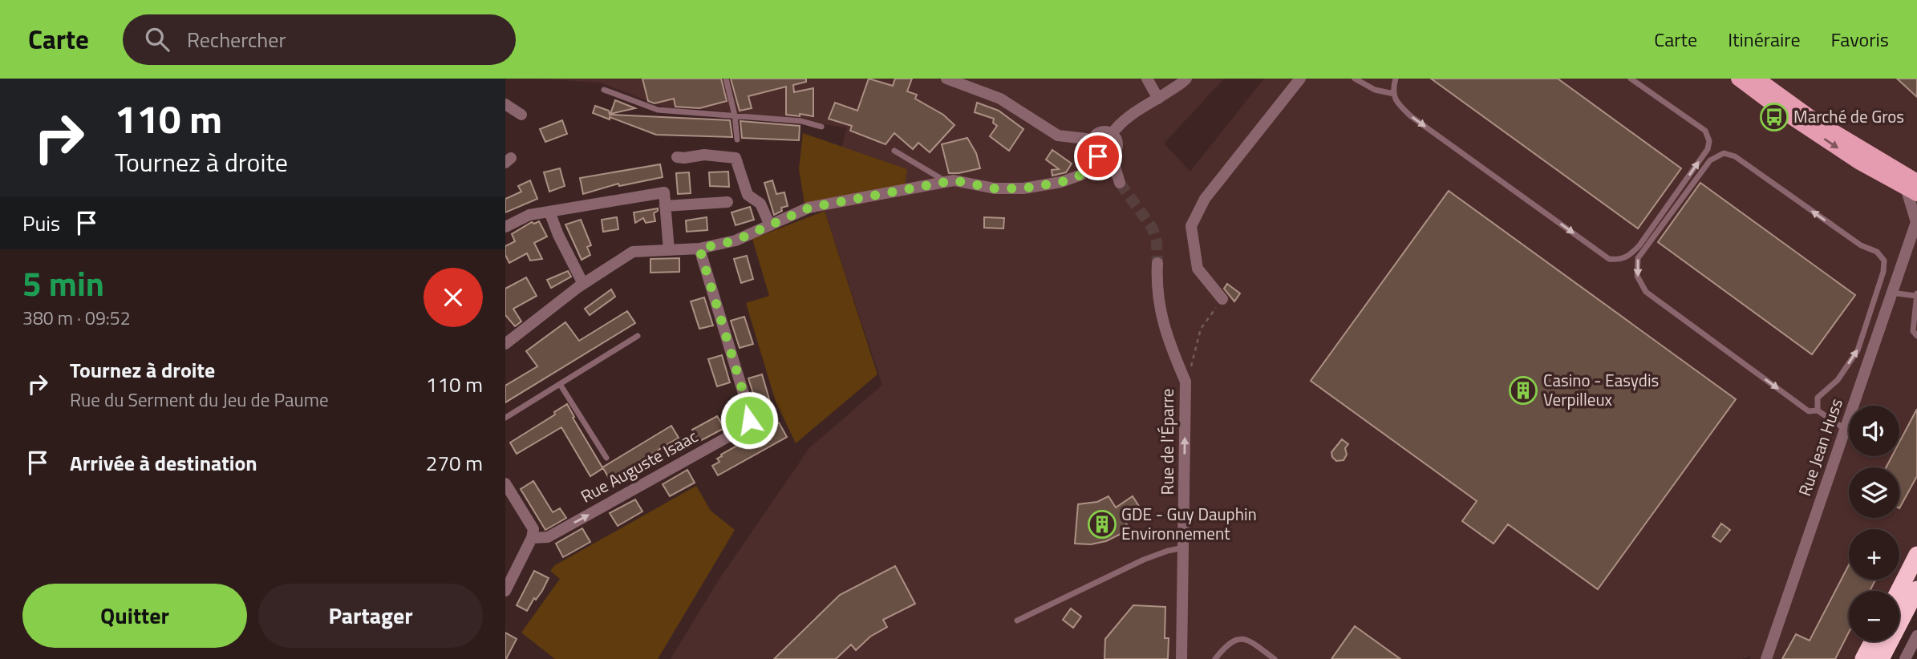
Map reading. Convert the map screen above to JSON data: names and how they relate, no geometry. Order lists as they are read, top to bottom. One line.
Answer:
{"streets":{"street":["Rue de l'Éparre","Rue Jean Huss","Rue Auguste Isaac"]},"one_way":["Rue de l'Éparre"],"places":{"bus stop":["Marché de Gros"],"building":["Casino - Easydis Verpilleux","GDE - Guy Dauphin Environnement"]},"page":{"header":"Carte","search":"Rechercher","nav":["Carte","Itinéraire","Favoris"],"turn":["110 m","Tournez à droite"],"then":"Puis","heading":["5 min","380 m · 09:52"],"list":[{"name":"Tournez à droite","note":"Rue du Serment du Jeu de Paume","value":"110 m"},{"name":"Arrivée à destination","value":"270 m"}],"map_buttons":["+","−"],"buttons":["Quitter","Partager"]}}
